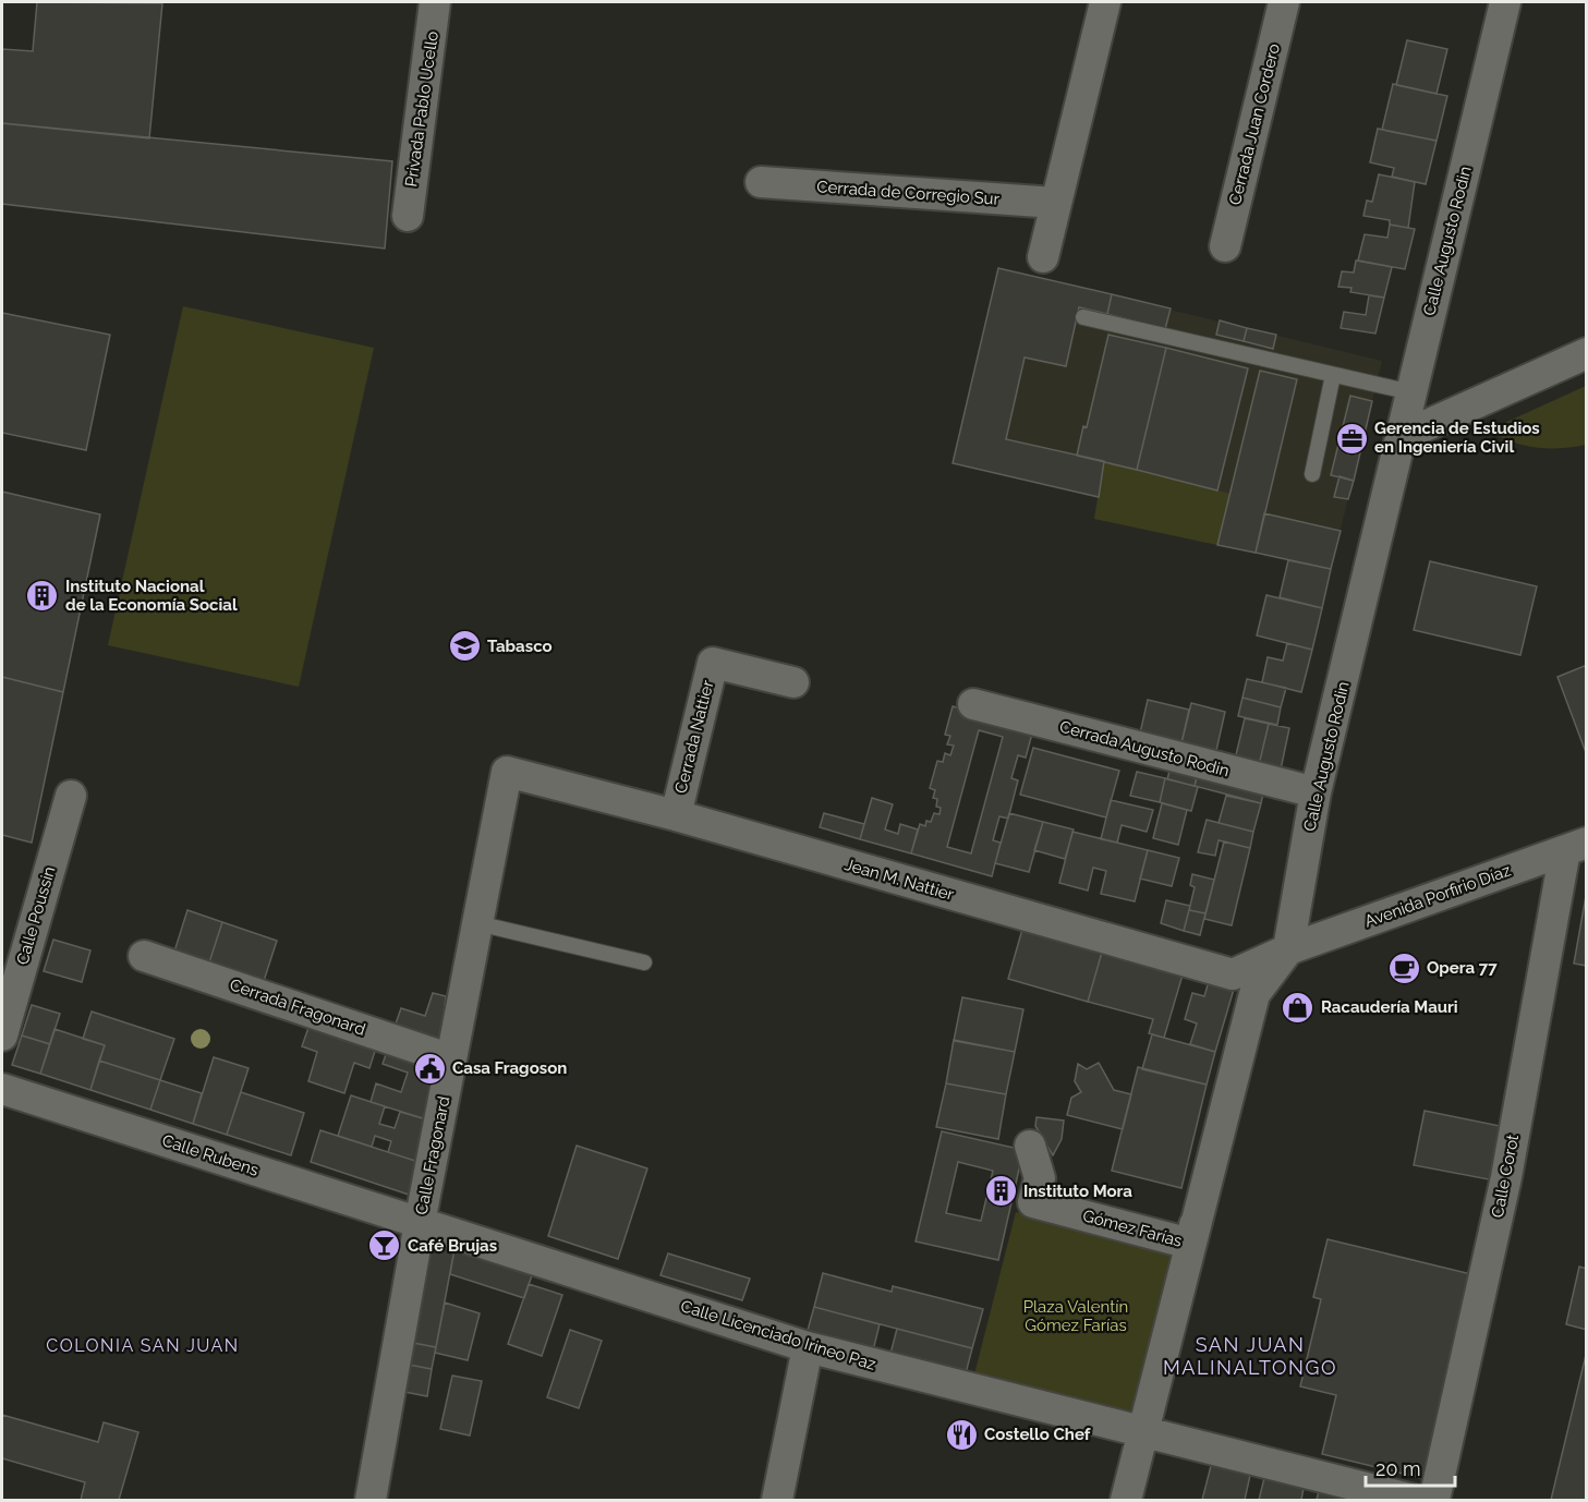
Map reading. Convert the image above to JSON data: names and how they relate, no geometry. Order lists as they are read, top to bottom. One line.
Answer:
{"streets":{"street":["Privada Pablo Ucello","Cerrada Juan Cordero","Cerrada de Corregio Sur","Calle Augusto Rodin","Cerrada Nattier","Cerrada Augusto Rodin","Jean M. Nattier","Avenida Porfirio Díaz","Calle Poussin","Cerrada Fragonard","Calle Rubens","Calle Fragonard","Calle Corot","Gómez Farías","Calle Licenciado Irineo Paz"]},"crossings":[["Calle Augusto Rodin","Cerrada Augusto Rodin"],["Calle Augusto Rodin","Jean M. Nattier"],["Calle Augusto Rodin","Avenida Porfirio Díaz"],["Calle Augusto Rodin","Gómez Farías"],["Calle Augusto Rodin","Calle Licenciado Irineo Paz"],["Cerrada Nattier","Jean M. Nattier"],["Jean M. Nattier","Avenida Porfirio Díaz"],["Jean M. Nattier","Calle Fragonard"],["Avenida Porfirio Díaz","Calle Corot"],["Cerrada Fragonard","Calle Fragonard"],["Calle Rubens","Calle Fragonard"],["Calle Rubens","Calle Licenciado Irineo Paz"],["Calle Fragonard","Calle Licenciado Irineo Paz"]],"districts":["COLONIA SAN JUAN","SAN JUAN MALINALTONGO"],"parks":["Plaza Valentín Gómez Farías"],"places":{"office":["Gerencia de Estudios en Ingeniería Civil"],"building":["Instituto Nacional de la Economía Social","Instituto Mora"],"school or university":["Tabasco"],"cafe":["Opera 77"],"shop":["Racaudería Mauri"],"public building":["Casa Fragoson"],"bar":["Café Brujas"],"restaurant":["Costello Chef"]},"scale_bar":"20 m"}
